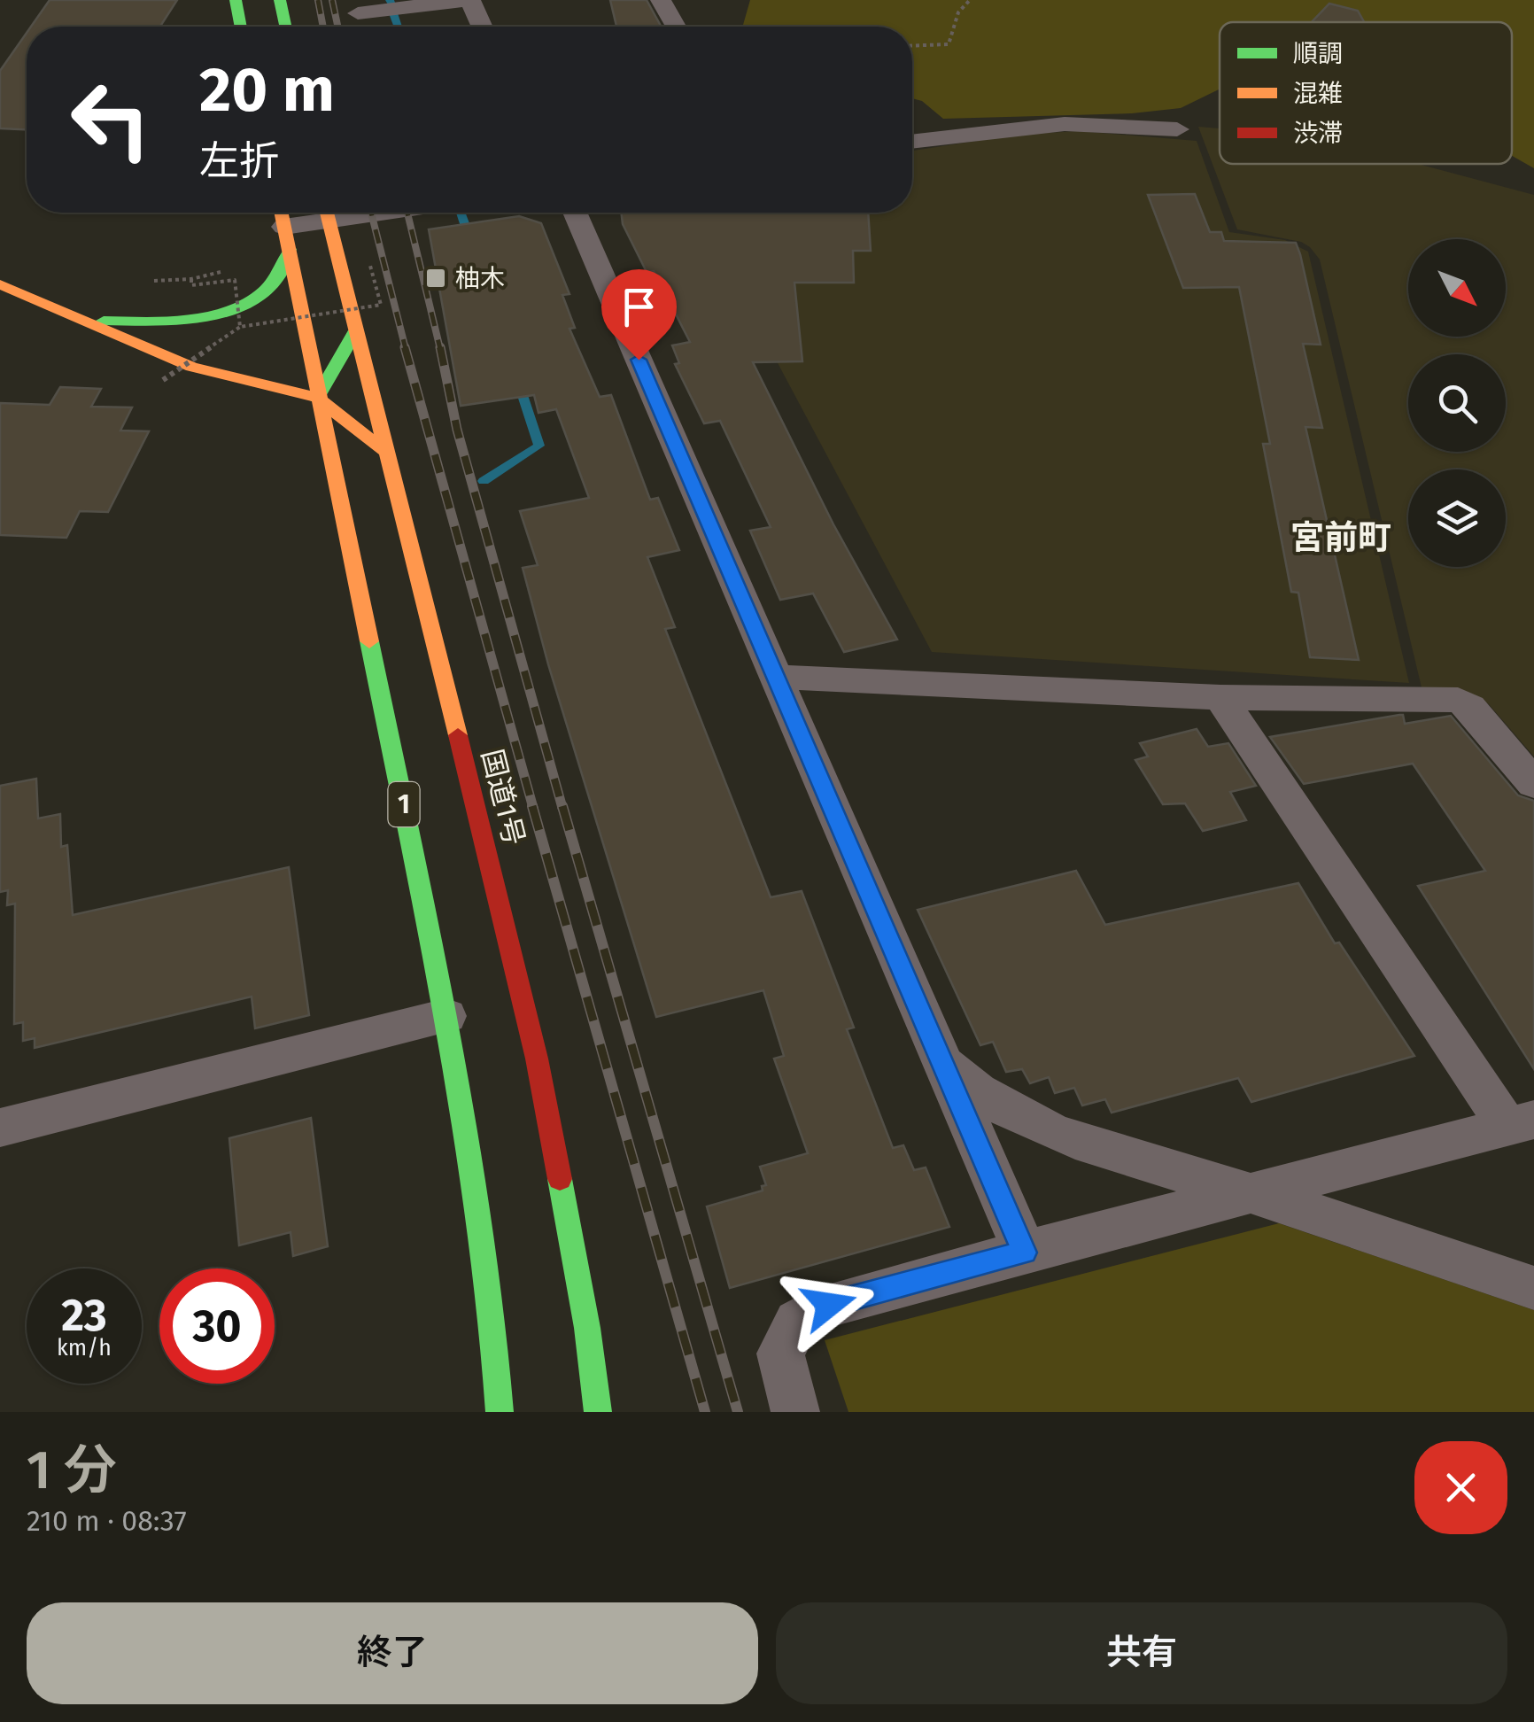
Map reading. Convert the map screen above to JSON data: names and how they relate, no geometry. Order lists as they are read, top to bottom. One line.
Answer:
{"streets":{"main road":["国道1号","1"]},"districts":["宮前町"],"places":{"transit":["柚木"]},"legend":["順調","混雑","渋滞"],"north":"bottom right","page":{"turn":["20 m","左折"],"speed":"23 km/h","limit":"30","heading":["1 分","210 m · 08:37"],"buttons":["終了","共有"]}}
